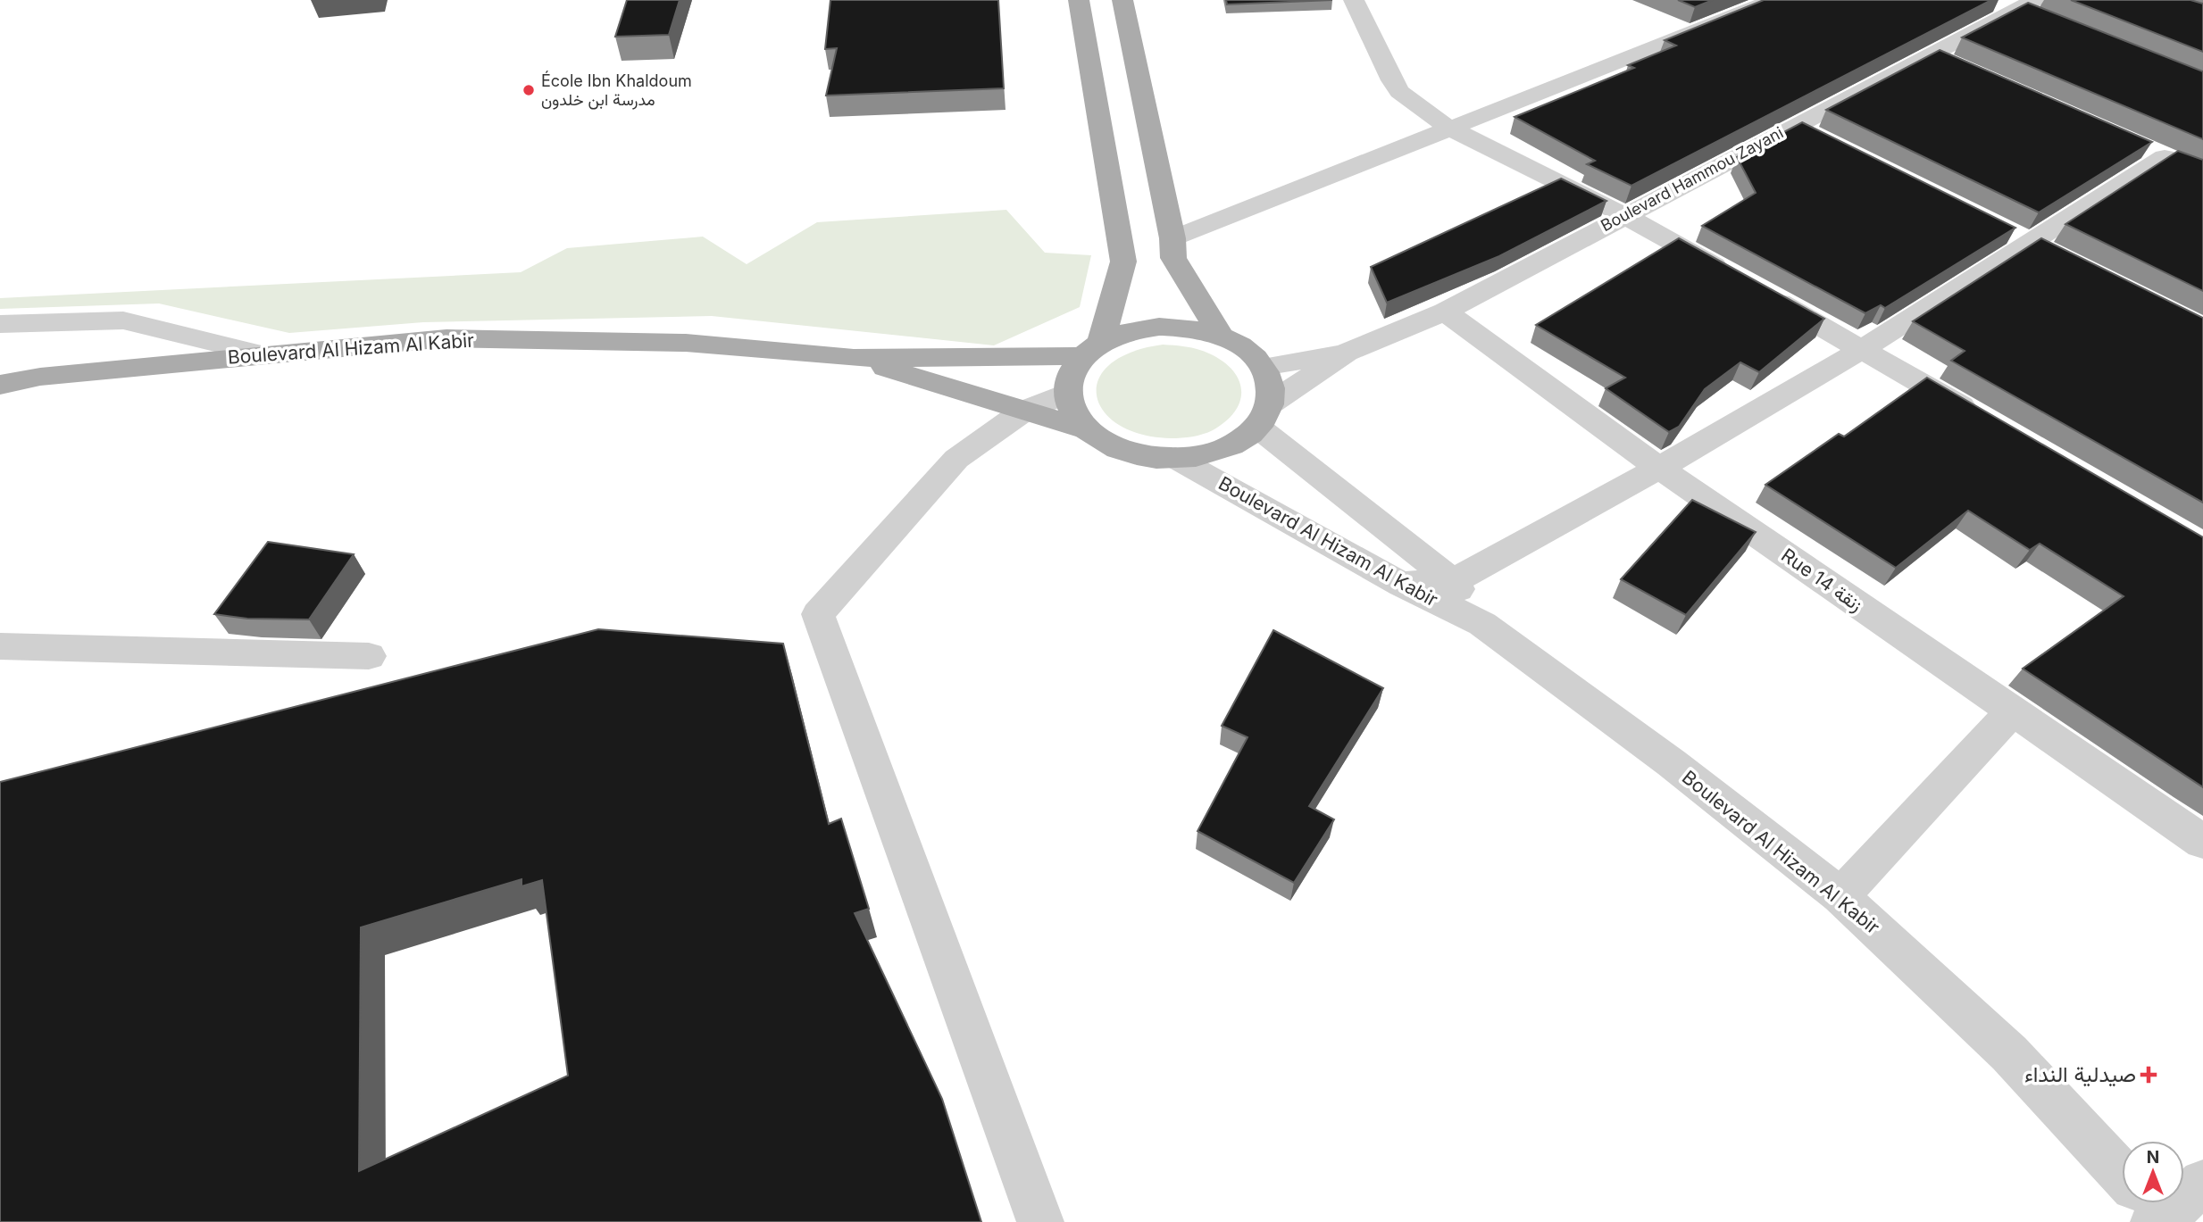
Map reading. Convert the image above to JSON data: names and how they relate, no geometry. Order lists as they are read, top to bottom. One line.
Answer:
{"streets":{"main road":["Boulevard Al Hizam Al Kabir"],"street":["Boulevard Hammou Zayani","Rue 14 زنقة"]},"crossings":[["Boulevard Hammou Zayani","Rue 14 زنقة"]],"places":{"other":["École Ibn Khaldoum مدرسة ابن خلدون"],"health":["صيدلية النداء"]},"north":"top"}
